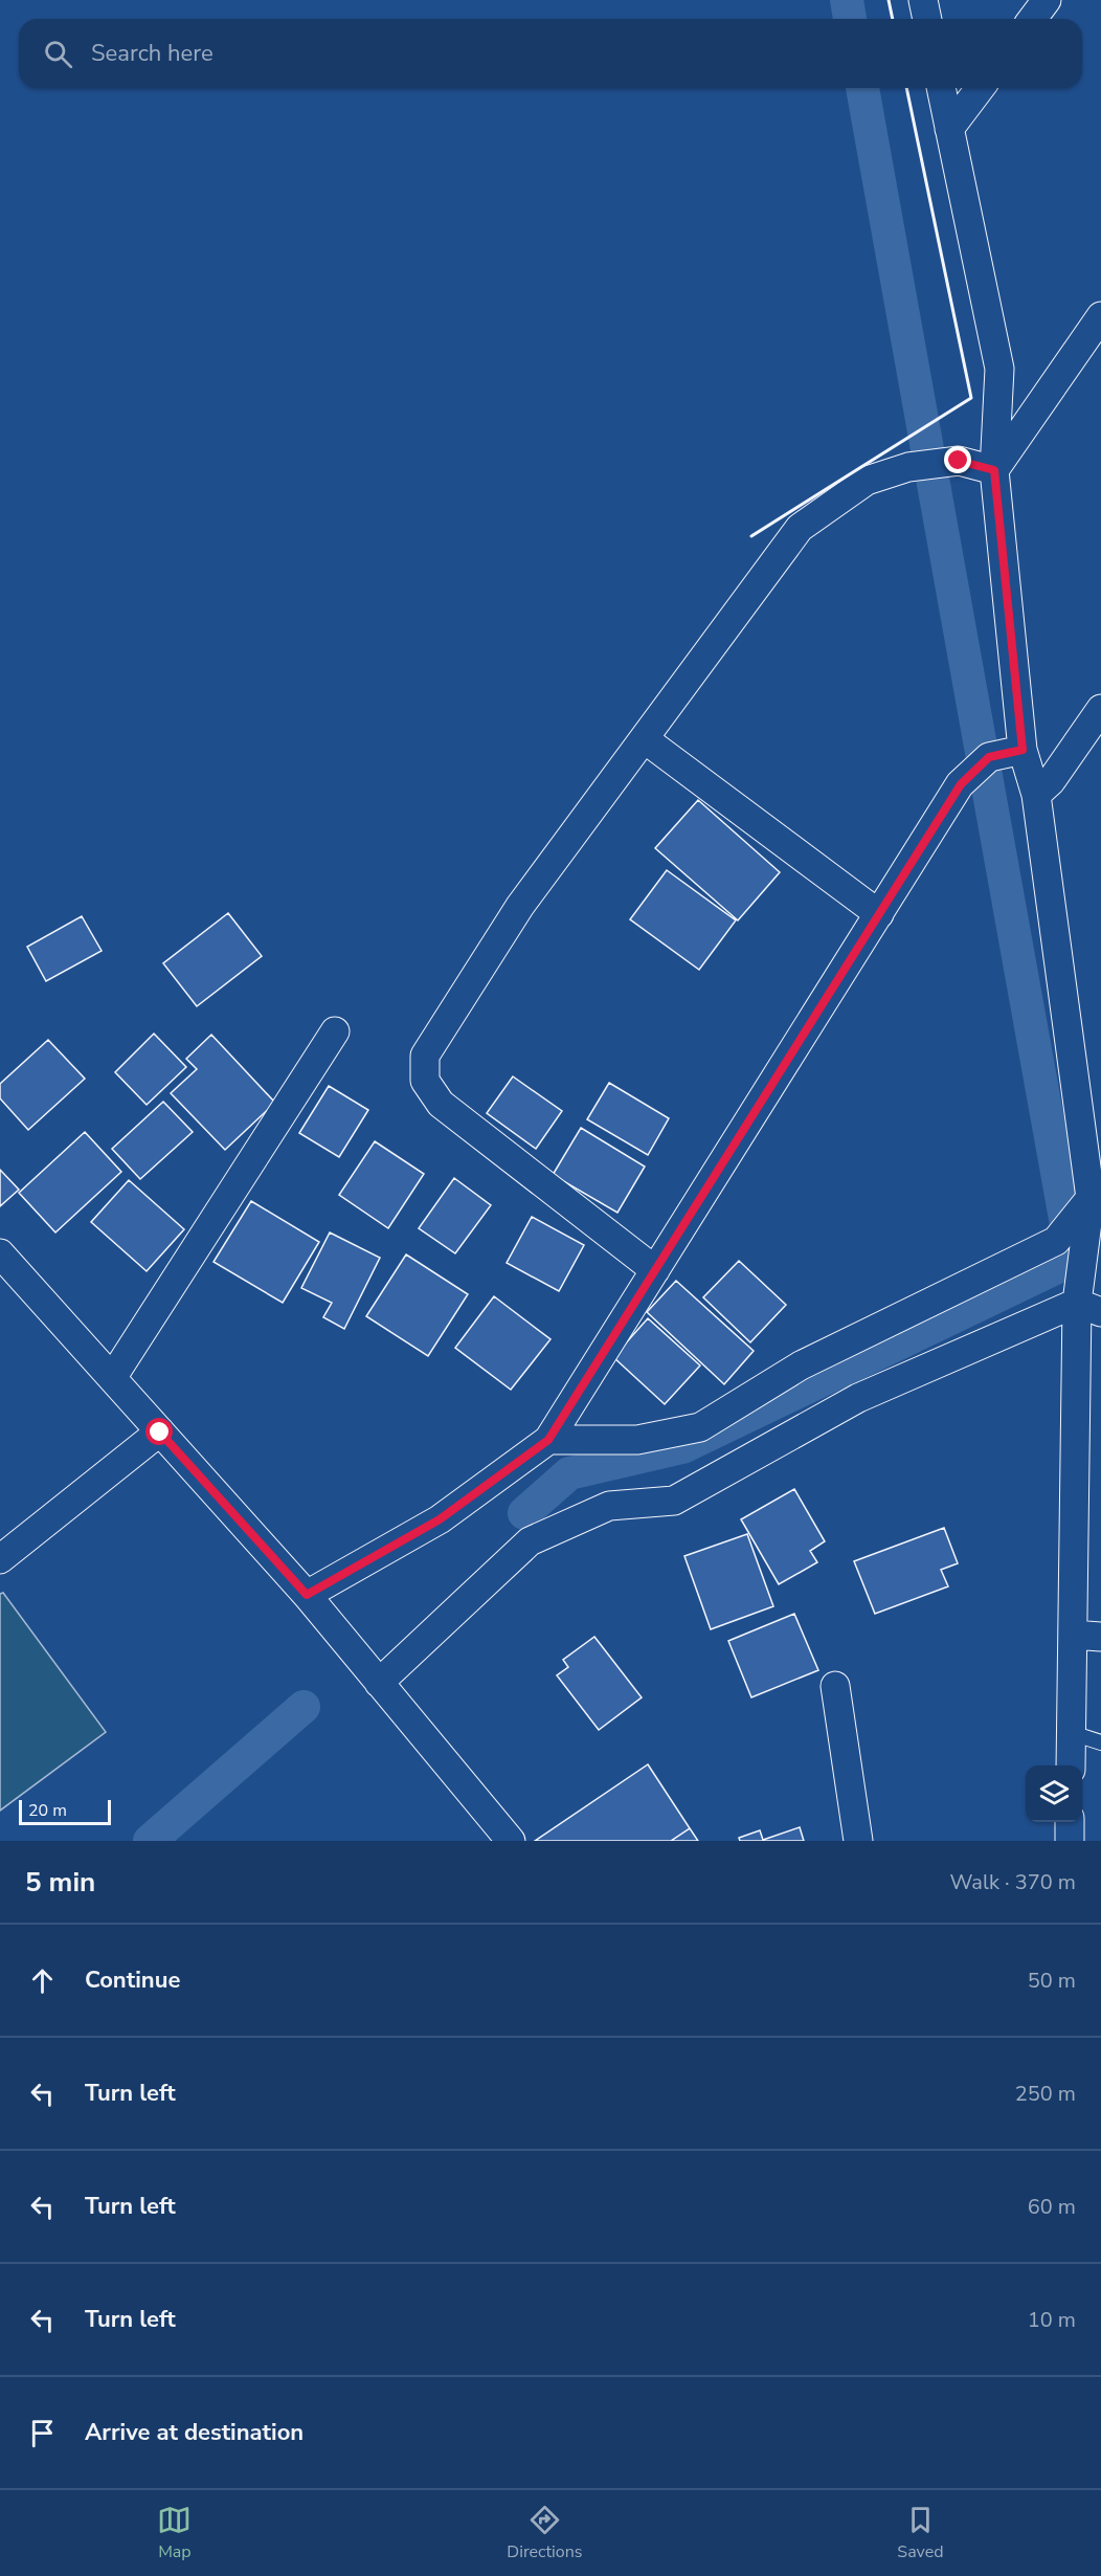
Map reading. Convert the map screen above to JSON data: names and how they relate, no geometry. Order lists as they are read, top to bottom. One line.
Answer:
{"scale_bar":"20 m","page":{"search":"Search here","scale":"20 m","heading":["5 min","Walk · 370 m"],"list":[["Continue","50 m"],["Turn left","250 m"],["Turn left","60 m"],["Turn left","10 m"],"Arrive at destination"],"nav":["Map","Directions","Saved"]}}
